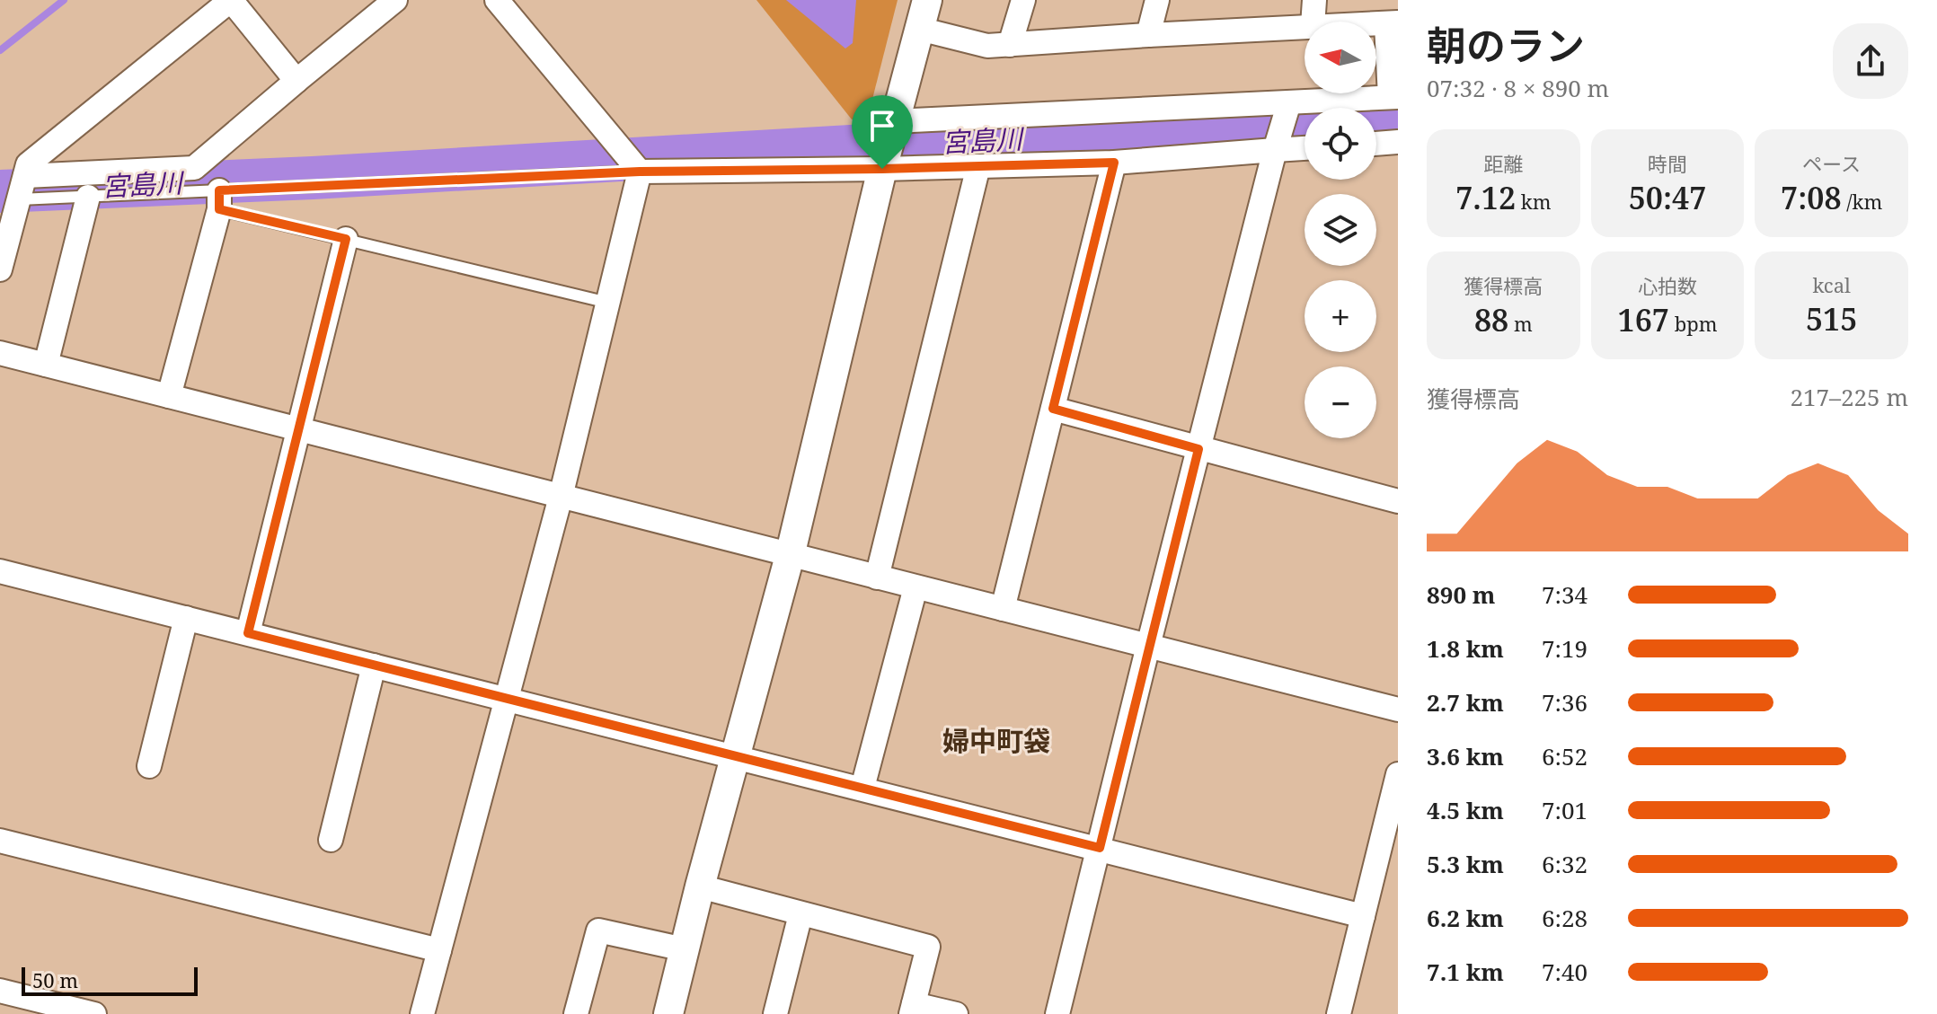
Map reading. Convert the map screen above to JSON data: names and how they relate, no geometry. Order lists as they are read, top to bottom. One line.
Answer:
{"districts":["婦中町袋"],"water":["宮島川"],"scale_bar":"50 m","north":"left","page":{"heading":["朝のラン","07:32 · 8 × 890 m"],"map_buttons":["+","−"],"stats":[["距離","7.12 km"],["時間","50:47"],["ペース","7:08 /km"],["獲得標高","88 m"],["心拍数","167 bpm"],["kcal","515"]],"chart":["獲得標高","217–225 m"],"list":[{"name":"890 m","note":"7:34"},{"name":"1.8 km","note":"7:19"},{"name":"2.7 km","note":"7:36"},{"name":"3.6 km","note":"6:52"},{"name":"4.5 km","note":"7:01"},{"name":"5.3 km","note":"6:32"},{"name":"6.2 km","note":"6:28"},{"name":"7.1 km","note":"7:40"}],"scale":"50 m"}}
